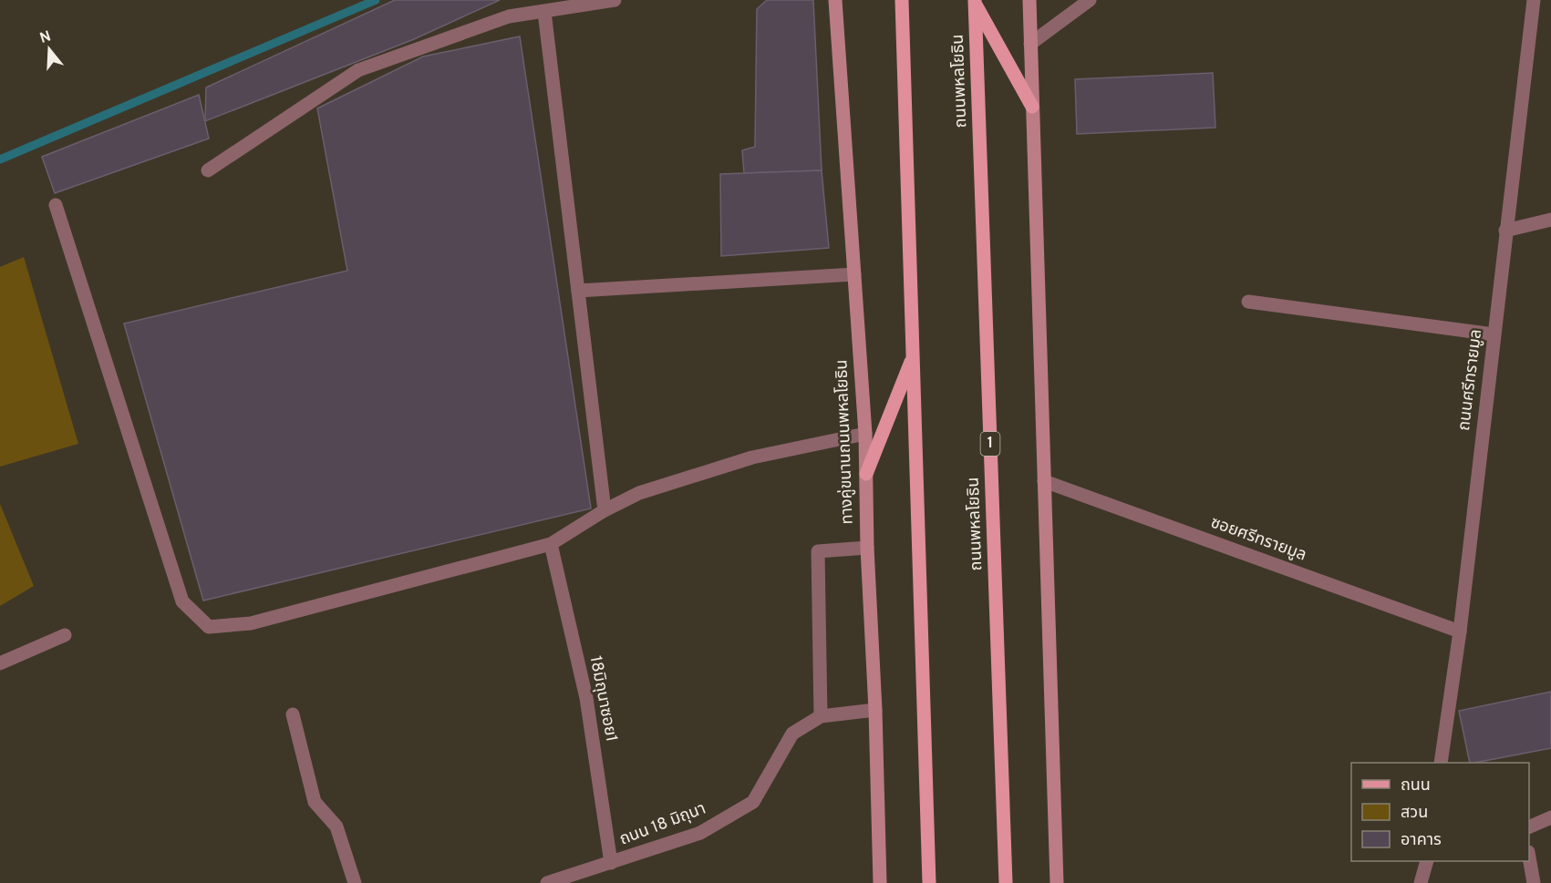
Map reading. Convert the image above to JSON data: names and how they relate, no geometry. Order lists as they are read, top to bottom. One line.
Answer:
{"streets":{"main road":["ถนนพหลโยธิน","ทางคู่ขนานถนนพหลโยธิน","1"],"street":["ถนนศรีทรายมูล","ซอยศรีทรายมูล","18มิถุนาซอย1","ถนน 18 มิถุนา"]},"crossings":[["ถนนศรีทรายมูล","ซอยศรีทรายมูล"],["ทางคู่ขนานถนนพหลโยธิน","ถนน 18 มิถุนา"],["18มิถุนาซอย1","ถนน 18 มิถุนา"]],"legend":["ถนน","สวน","อาคาร"],"north":"top"}
